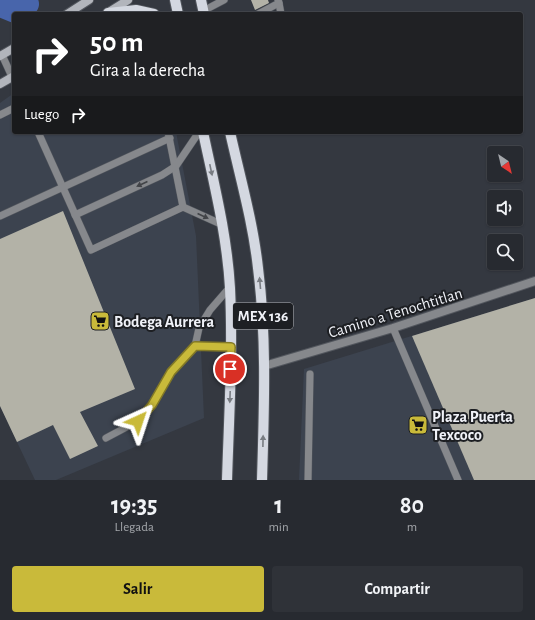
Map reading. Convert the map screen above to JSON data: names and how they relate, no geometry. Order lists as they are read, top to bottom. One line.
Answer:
{"streets":{"main road":["MEX 136"],"street":["Camino a Tenochtitlan"]},"crossings":[["Camino a Tenochtitlan","MEX 136"]],"places":{"supermarket":["Bodega Aurrera","Plaza Puerta Texcoco"]},"north":"bottom right","page":{"turn":["50 m","Gira a la derecha"],"then":"Luego","eta":["19:35","Llegada","1","min","80","m"],"buttons":["Salir","Compartir"]}}
